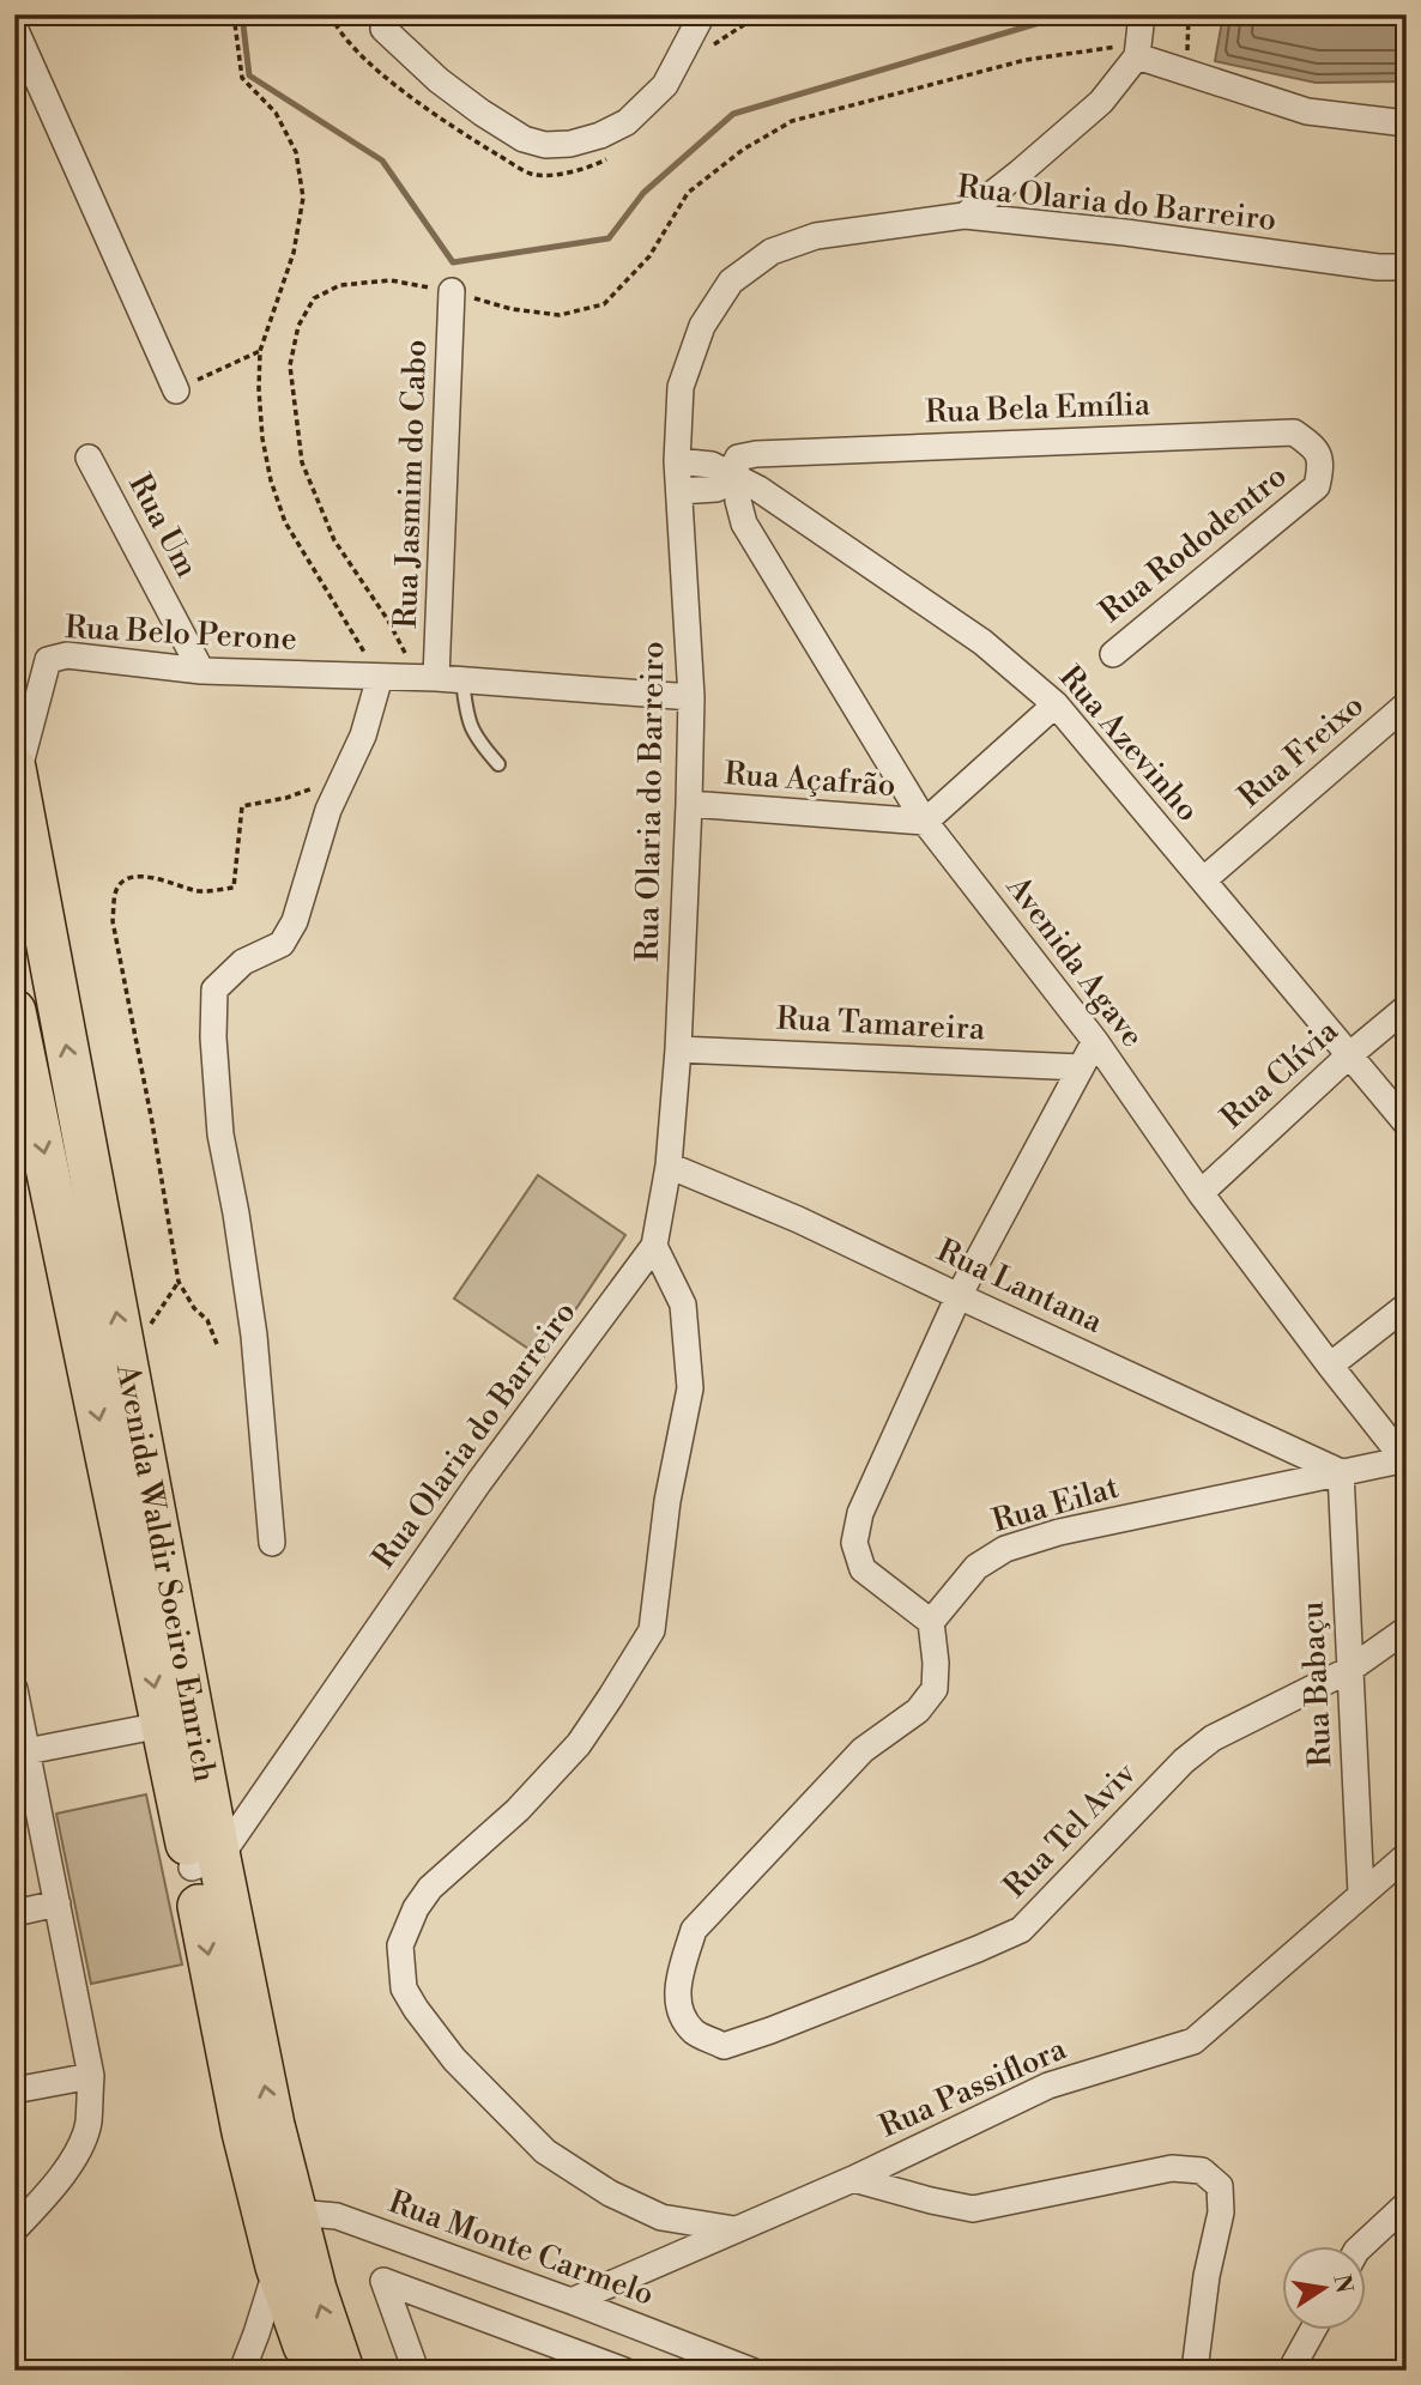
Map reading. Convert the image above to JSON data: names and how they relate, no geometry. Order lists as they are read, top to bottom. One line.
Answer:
{"streets":{"main road":["Avenida Waldir Soeiro Emrich"],"street":["Rua Olaria do Barreiro","Rua Bela Emília","Rua Jasmim do Cabo","Rua Um","Rua Rododentro","Rua Belo Perone","Rua Azevinho","Rua Freixo","Rua Açafrão","Avenida Agave","Rua Tamareira","Rua Clívia","Rua Lantana","Rua Eilat","Rua Babaçu","Rua Tel Aviv","Rua Passiflora","Rua Monte Carmelo"]},"crossings":[["Rua Olaria do Barreiro","Rua Belo Perone"],["Rua Olaria do Barreiro","Rua Azevinho"],["Rua Olaria do Barreiro","Rua Açafrão"],["Rua Olaria do Barreiro","Rua Tamareira"],["Rua Olaria do Barreiro","Rua Lantana"],["Rua Olaria do Barreiro","Avenida Waldir Soeiro Emrich"],["Rua Bela Emília","Rua Rododentro"],["Rua Bela Emília","Rua Azevinho"],["Rua Bela Emília","Avenida Agave"],["Rua Jasmim do Cabo","Rua Belo Perone"],["Rua Um","Rua Belo Perone"],["Rua Belo Perone","Avenida Waldir Soeiro Emrich"],["Rua Azevinho","Rua Freixo"],["Rua Azevinho","Avenida Agave"],["Rua Azevinho","Rua Clívia"],["Rua Açafrão","Avenida Agave"],["Avenida Agave","Rua Clívia"],["Avenida Agave","Rua Eilat"],["Rua Lantana","Rua Eilat"],["Rua Lantana","Rua Babaçu"],["Rua Eilat","Rua Babaçu"],["Rua Eilat","Rua Tel Aviv"],["Avenida Waldir Soeiro Emrich","Rua Monte Carmelo"],["Rua Babaçu","Rua Tel Aviv"],["Rua Babaçu","Rua Passiflora"],["Rua Passiflora","Rua Monte Carmelo"]],"north":"right"}
